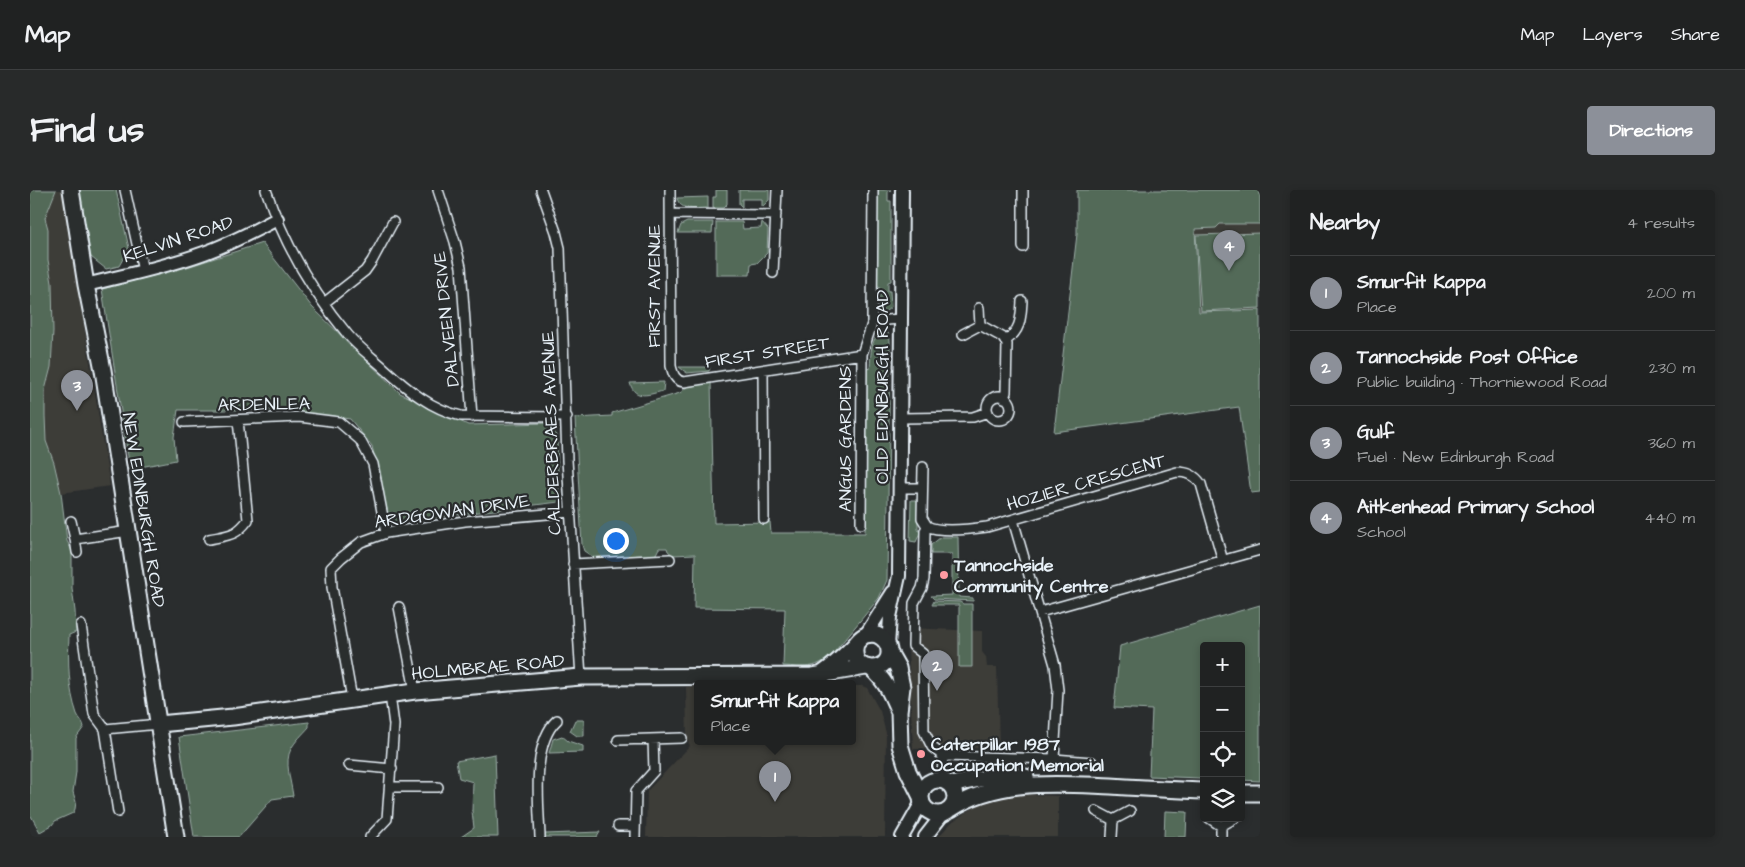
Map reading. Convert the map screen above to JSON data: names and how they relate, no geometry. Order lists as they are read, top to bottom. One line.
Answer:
{"streets":{"main road":["KELVIN ROAD","OLD EDINBURGH ROAD","NEW EDINBURGH ROAD","HOLMBRAE ROAD"],"street":["FIRST AVENUE","DALVEEN DRIVE","FIRST STREET","ARDENLEA","CALDERBRAES AVENUE","ANGUS GARDENS","HOZIER CRESCENT","ARDGOWAN DRIVE"]},"crossings":[["KELVIN ROAD","NEW EDINBURGH ROAD"],["FIRST AVENUE","FIRST STREET"],["FIRST STREET","ANGUS GARDENS"],["OLD EDINBURGH ROAD","HOLMBRAE ROAD"],["ARDENLEA","ARDGOWAN DRIVE"],["CALDERBRAES AVENUE","ARDGOWAN DRIVE"],["CALDERBRAES AVENUE","HOLMBRAE ROAD"],["NEW EDINBURGH ROAD","HOLMBRAE ROAD"],["ARDGOWAN DRIVE","HOLMBRAE ROAD"]],"places":["Tannochside Community Centre","Caterpillar 1987 Occupation Memorial"],"page":{"header":"Map","nav":["Map","Layers","Share"],"title":"Find us","buttons":"Directions","heading":["Nearby","4 results"],"pins":["4","3","2","1"],"list":[{"mark":"1","name":"Smurfit Kappa","note":"Place","value":"200 m"},{"mark":"2","name":"Tannochside Post Office","note":"Public building · Thorniewood Road","value":"230 m"},{"mark":"3","name":"Gulf","note":"Fuel · New Edinburgh Road","value":"360 m"},{"mark":"4","name":"Aitkenhead Primary School","note":"School","value":"440 m"}],"map_buttons":["+","−"],"popup":["Smurfit Kappa","Place"]}}
